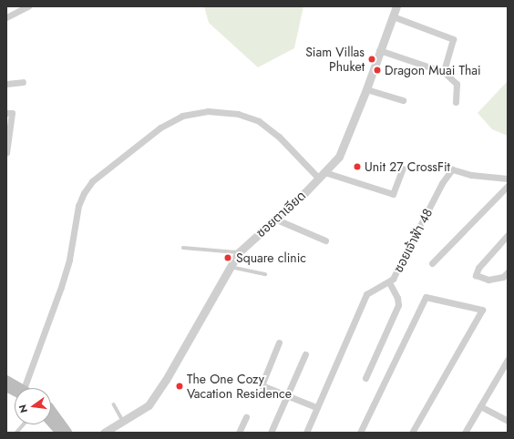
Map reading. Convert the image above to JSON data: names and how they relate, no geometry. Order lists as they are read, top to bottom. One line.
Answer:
{"streets":{"street":["ซอยตาเอียด","ซอยเจ้าฟ้า 48"]},"places":["Siam Villas Phuket","Dragon Muai Thai","Unit 27 CrossFit","Square clinic","The One Cozy Vacation Residence"],"north":"left"}
